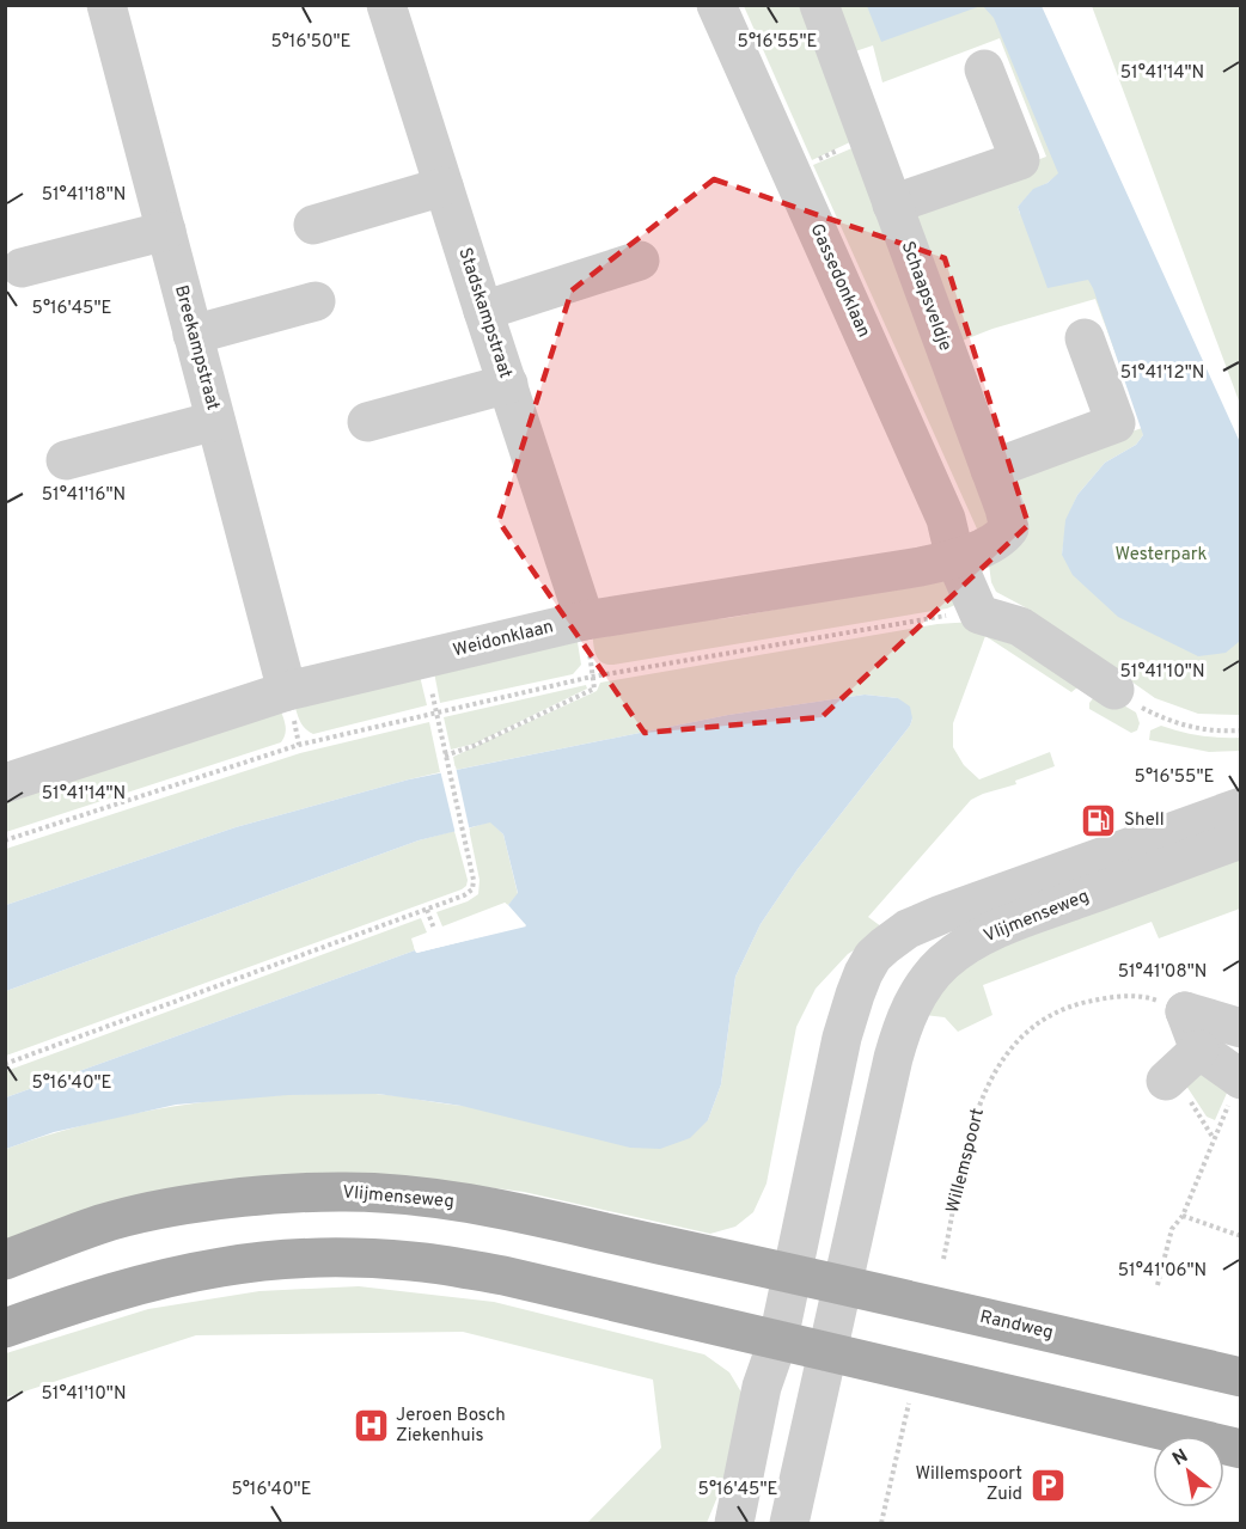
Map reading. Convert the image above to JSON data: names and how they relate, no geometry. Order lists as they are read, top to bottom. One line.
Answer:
{"streets":{"main road":["Vlijmenseweg","Randweg"],"street":["Gassedonklaan","Schaapsveldje","Stadskampstraat","Breekampstraat","Weidonklaan"],"path":["Willemspoort"]},"crossings":[["Gassedonklaan","Schaapsveldje"],["Gassedonklaan","Weidonklaan"],["Schaapsveldje","Weidonklaan"],["Stadskampstraat","Weidonklaan"],["Breekampstraat","Weidonklaan"],["Vlijmenseweg","Randweg"]],"parks":["Westerpark"],"places":{"fuel station":["Shell"],"hospital":["Jeroen Bosch Ziekenhuis"],"parking":["Willemspoort Zuid"]},"north":"top left","coordinates":["5°16'50\"E","5°16'55\"E","51°41'14\"N","51°41'18\"N","5°16'45\"E","51°41'12\"N","51°41'16\"N","51°41'10\"N","51°41'08\"N","5°16'40\"E","51°41'06\"N"]}
